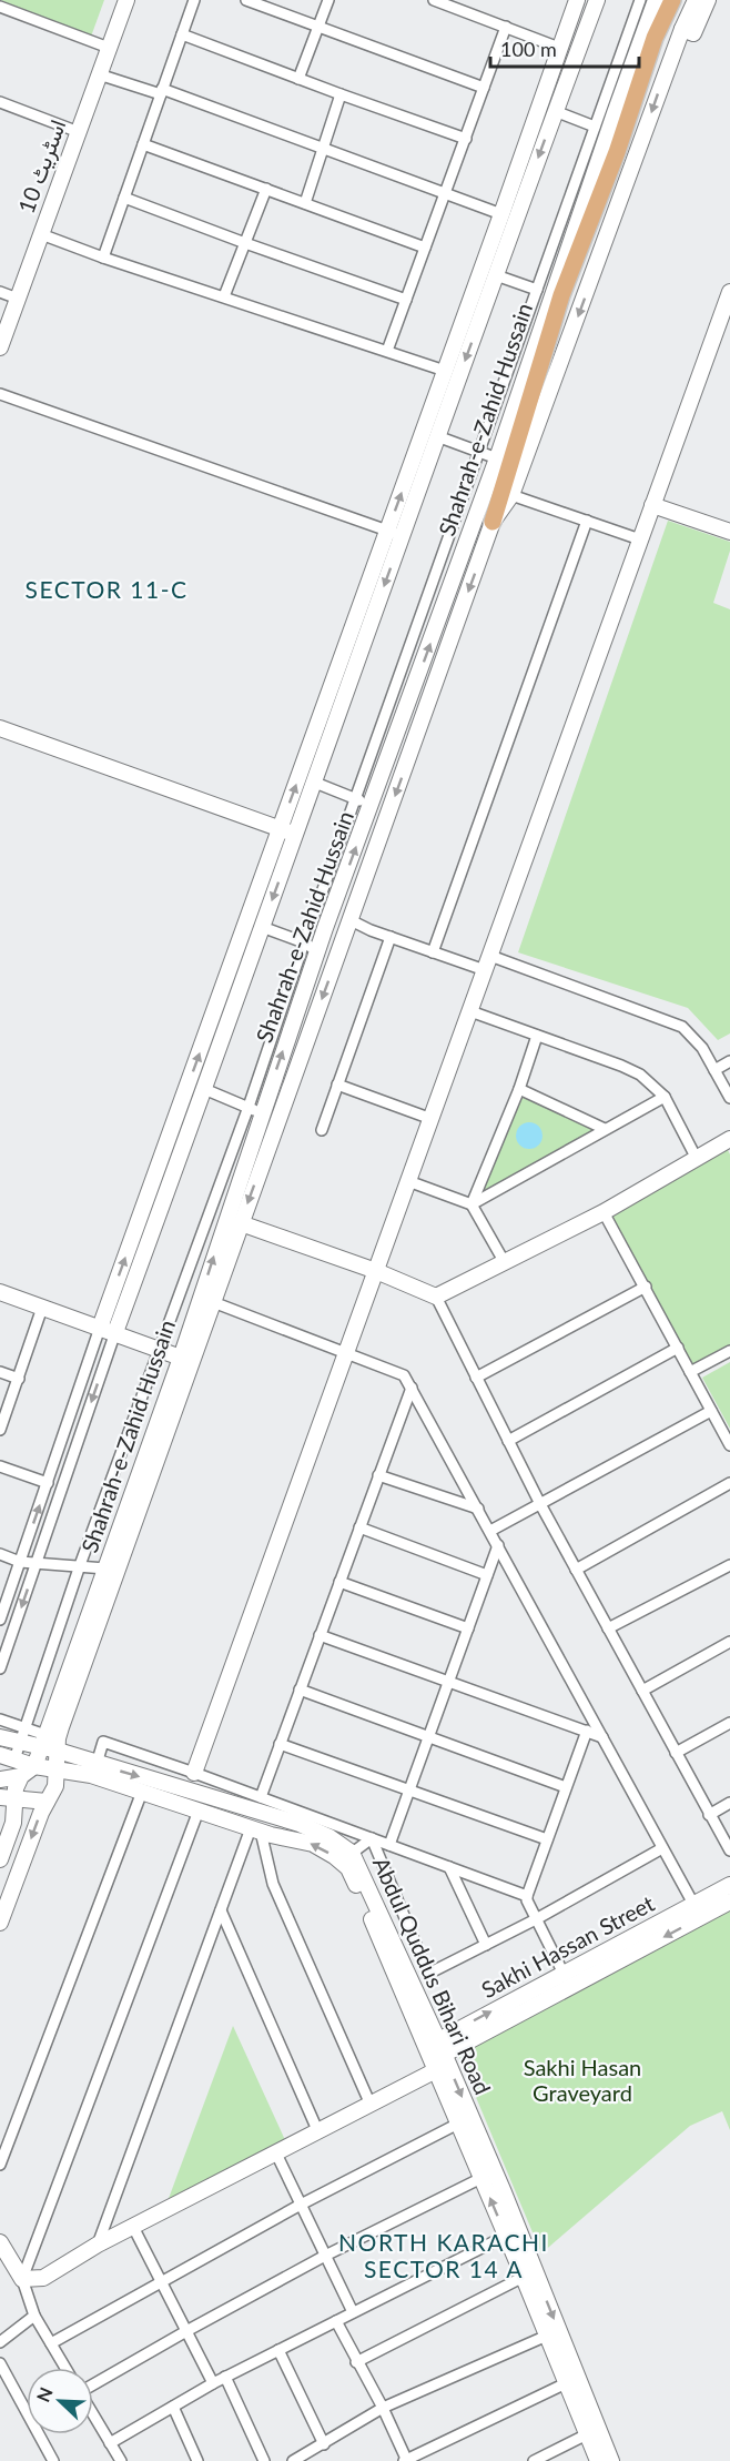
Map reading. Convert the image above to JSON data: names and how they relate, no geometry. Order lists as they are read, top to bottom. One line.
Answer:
{"streets":{"street":["اسٹریٹ 10","Shahrah-e-Zahid Hussain","Sakhi Hassan Street","Abdul Quddus Bihari Road"]},"crossings":[["Shahrah-e-Zahid Hussain","Abdul Quddus Bihari Road"],["Sakhi Hassan Street","Abdul Quddus Bihari Road"]],"districts":["SECTOR 11-C","NORTH KARACHI SECTOR 14 A"],"parks":["Sakhi Hasan Graveyard"],"scale_bar":"100 m","north":"top left"}
